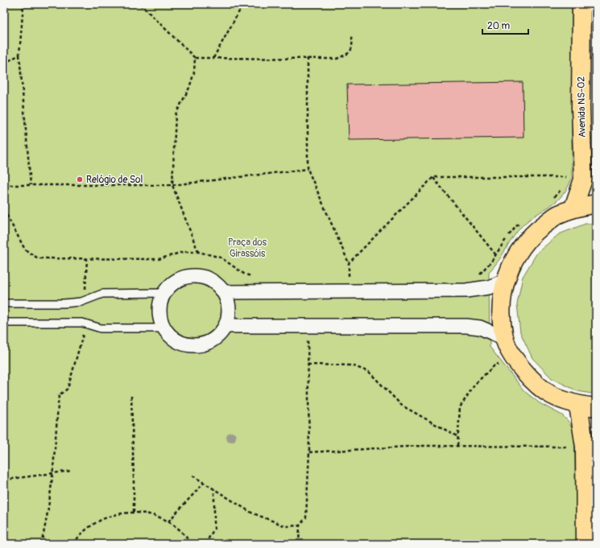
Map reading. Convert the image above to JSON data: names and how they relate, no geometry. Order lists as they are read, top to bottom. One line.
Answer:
{"streets":{"main road":["Avenida NS-02"]},"parks":["Praça dos Girassóis"],"places":["Relógio de Sol"],"scale_bar":"20 m"}
